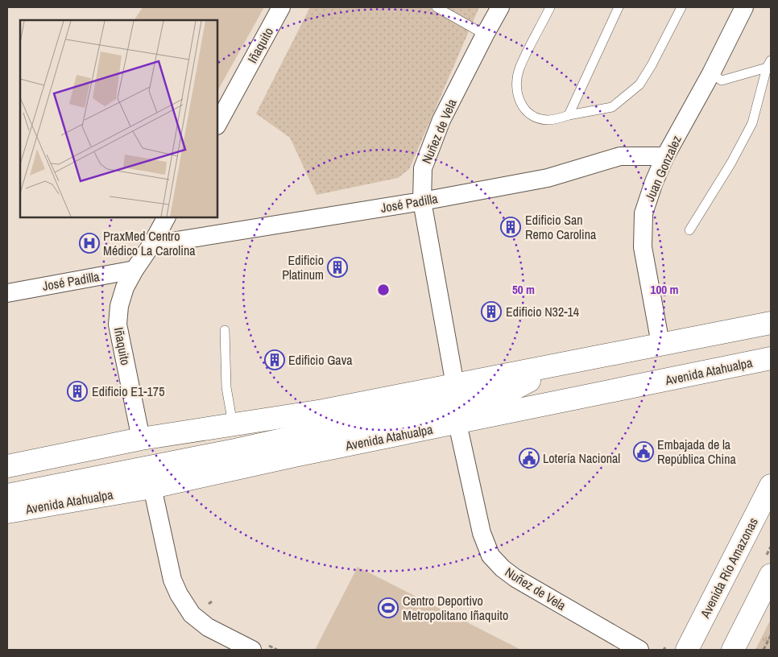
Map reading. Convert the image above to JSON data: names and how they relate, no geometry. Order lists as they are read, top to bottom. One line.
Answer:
{"streets":{"main road":["Avenida Atahualpa","Avenida Río Amazonas"],"street":["Iñaquito","Nuñez de Vela","Juan Gonzalez","José Padilla"]},"crossings":[["Iñaquito","José Padilla"],["Iñaquito","Avenida Atahualpa"],["Nuñez de Vela","José Padilla"],["Nuñez de Vela","Avenida Atahualpa"],["Juan Gonzalez","José Padilla"],["Juan Gonzalez","Avenida Atahualpa"]],"places":{"building":["Edificio San Remo Carolina","Edificio Platinum","Edificio N32-14","Edificio Gava","Edificio E1-175"],"hospital":["PraxMed Centro Médico La Carolina"],"public building":["Embajada de la República China","Lotería Nacional"],"sports":["Centro Deportivo Metropolitano Iñaquito"]},"rings":["50 m","100 m"]}
